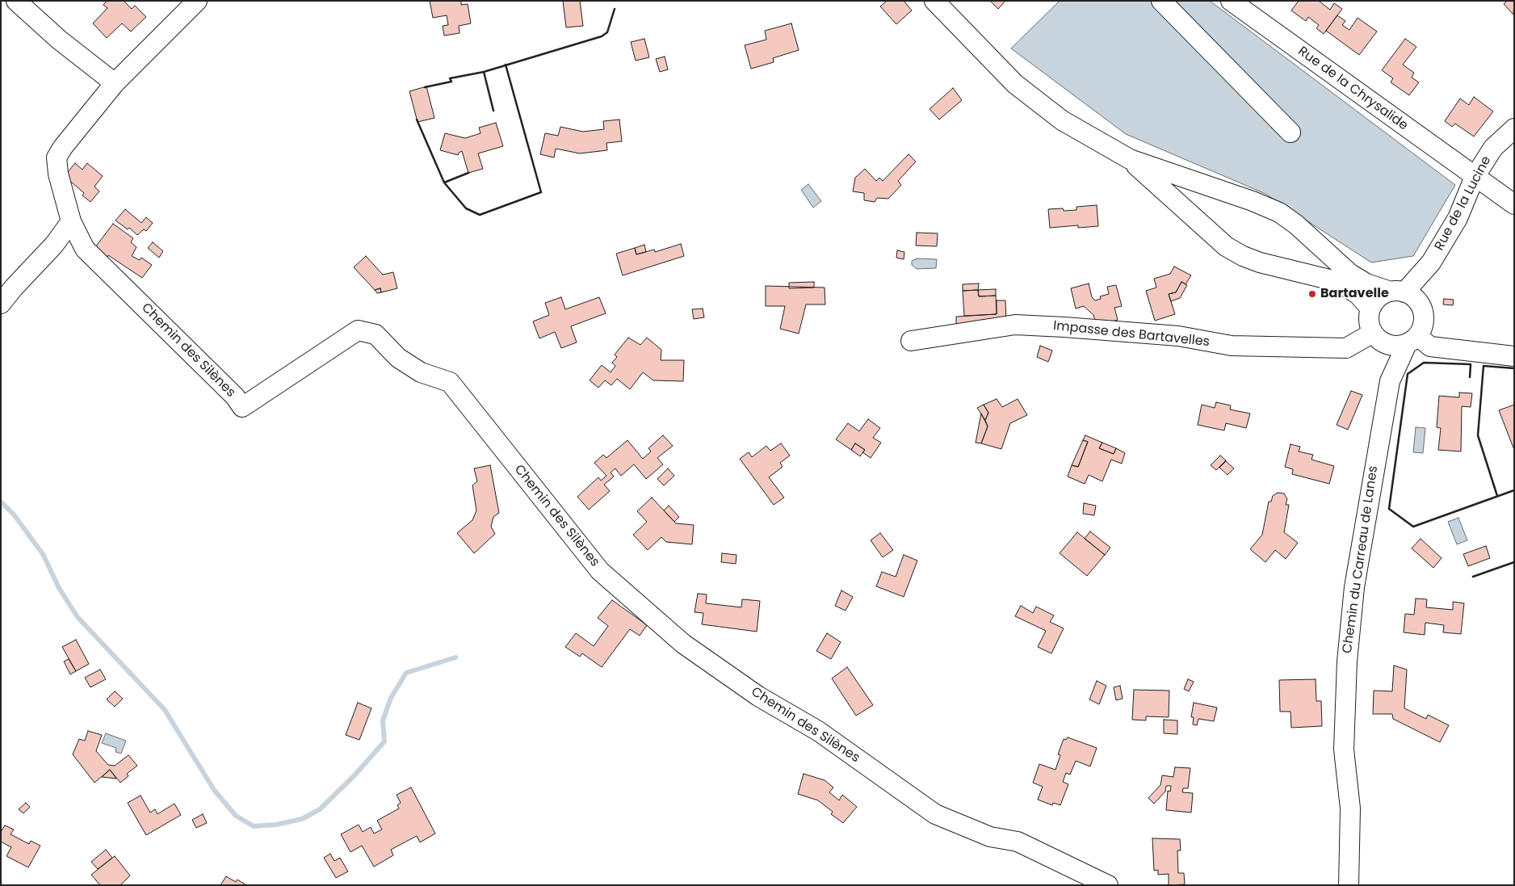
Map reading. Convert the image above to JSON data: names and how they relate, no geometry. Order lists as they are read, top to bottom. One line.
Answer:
{"streets":{"street":["Rue de la Chrysalide","Rue de la Lucine","Impasse des Bartavelles","Chemin des Silènes","Chemin du Carreau de Lanes"]},"crossings":[["Rue de la Chrysalide","Rue de la Lucine"],["Rue de la Lucine","Impasse des Bartavelles"],["Rue de la Lucine","Chemin du Carreau de Lanes"],["Impasse des Bartavelles","Chemin du Carreau de Lanes"]],"places":["Bartavelle"]}
